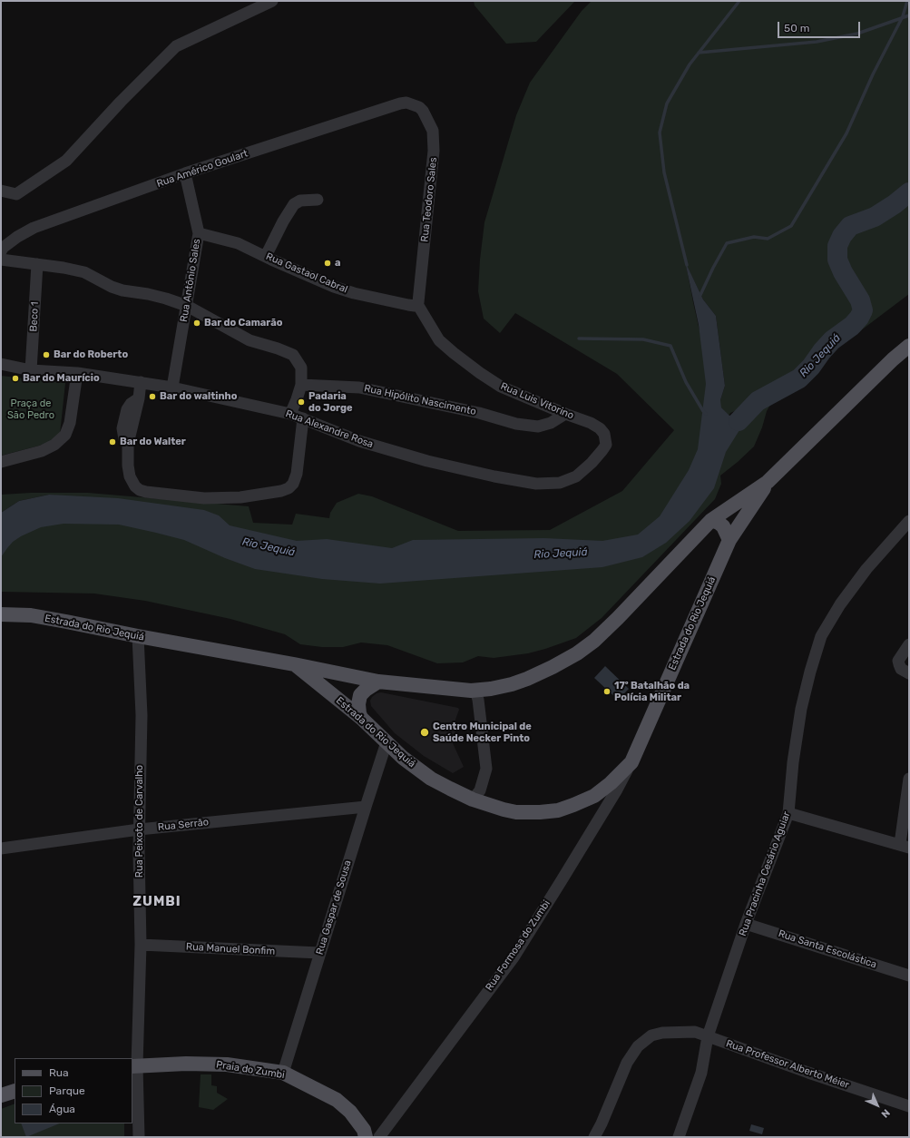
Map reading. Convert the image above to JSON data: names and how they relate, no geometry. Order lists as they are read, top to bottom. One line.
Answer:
{"streets":{"main road":["Estrada do Rio Jequiá","Praia do Zumbi"],"street":["Rua Américo Goulart","Rua Teodoro Sales","Rua Gastaol Cabral","Rua Antônio Sales","Beco 1","Rua Hipólito Nascimento","Rua Luis Vitorino","Rua Alexandre Rosa","Rua Peixoto de Carvalho","Rua Serrão","Rua Pracinha Cesário Aguiar","Rua Gaspar de Sousa","Rua Formosa do Zumbi","Rua Manuel Bonfim","Rua Santa Escolástica","Rua Professor Alberto Méier"]},"crossings":[["Rua Américo Goulart","Rua Teodoro Sales"],["Rua Américo Goulart","Rua Antônio Sales"],["Rua Teodoro Sales","Rua Gastaol Cabral"],["Rua Teodoro Sales","Rua Luis Vitorino"],["Rua Gastaol Cabral","Rua Antônio Sales"],["Rua Gastaol Cabral","Rua Luis Vitorino"],["Rua Antônio Sales","Rua Alexandre Rosa"],["Beco 1","Rua Alexandre Rosa"],["Rua Hipólito Nascimento","Rua Luis Vitorino"],["Rua Luis Vitorino","Rua Alexandre Rosa"],["Estrada do Rio Jequiá","Rua Peixoto de Carvalho"],["Estrada do Rio Jequiá","Rua Gaspar de Sousa"],["Estrada do Rio Jequiá","Rua Formosa do Zumbi"],["Rua Peixoto de Carvalho","Rua Serrão"],["Rua Peixoto de Carvalho","Rua Manuel Bonfim"],["Rua Peixoto de Carvalho","Praia do Zumbi"],["Rua Serrão","Rua Gaspar de Sousa"],["Rua Pracinha Cesário Aguiar","Rua Santa Escolástica"],["Rua Pracinha Cesário Aguiar","Rua Professor Alberto Méier"],["Rua Gaspar de Sousa","Rua Manuel Bonfim"],["Rua Gaspar de Sousa","Praia do Zumbi"]],"districts":["ZUMBI"],"water":["Rio Jequiá"],"parks":["Praça de São Pedro"],"places":["a","Bar do Camarão","Bar do Roberto","Bar do Maurício","Bar do waltinho","Padaria do Jorge","Bar do Walter","17º Batalhão da Polícia Militar","Centro Municipal de Saúde Necker Pinto"],"legend":["Rua","Parque","Água"],"scale_bar":"50 m","north":"bottom right"}
